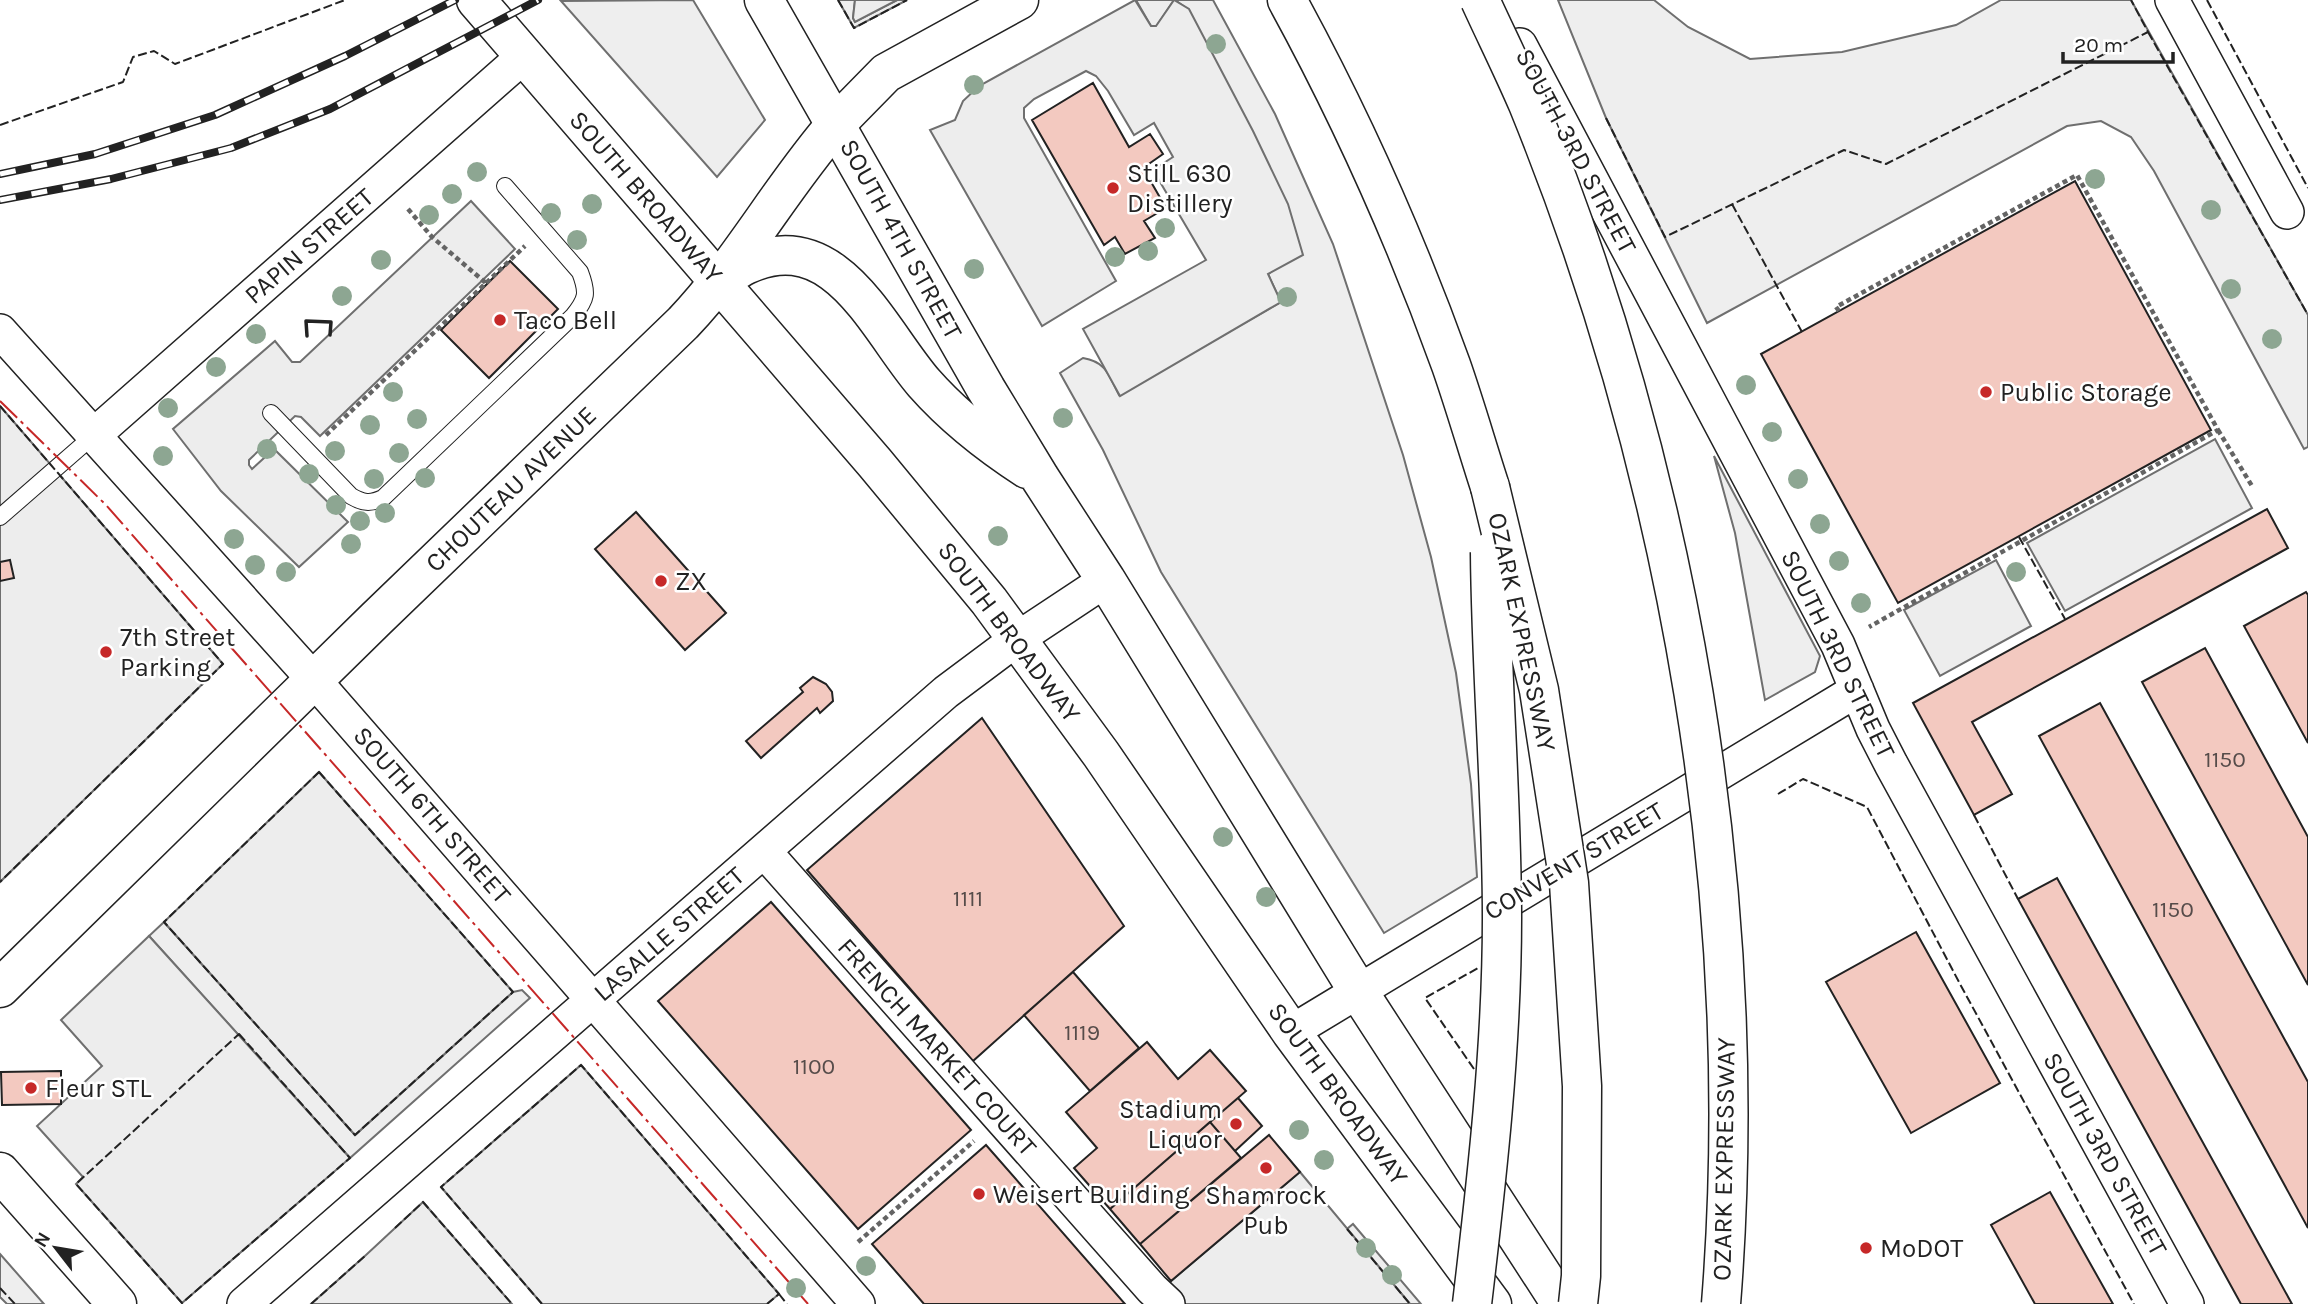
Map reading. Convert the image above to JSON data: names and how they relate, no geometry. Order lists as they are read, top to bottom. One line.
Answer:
{"streets":{"main road":["SOUTH BROADWAY","SOUTH 4TH STREET","CHOUTEAU AVENUE","OZARK EXPRESSWAY"],"street":["SOUTH 3RD STREET","PAPIN STREET","SOUTH 6TH STREET","CONVENT STREET","LASALLE STREET","FRENCH MARKET COURT"]},"crossings":[["SOUTH 3RD STREET","CONVENT STREET"],["SOUTH BROADWAY","PAPIN STREET"],["SOUTH BROADWAY","CHOUTEAU AVENUE"],["SOUTH BROADWAY","CONVENT STREET"],["SOUTH BROADWAY","LASALLE STREET"],["SOUTH 4TH STREET","CHOUTEAU AVENUE"],["PAPIN STREET","SOUTH 6TH STREET"],["CHOUTEAU AVENUE","SOUTH 6TH STREET"],["SOUTH 6TH STREET","LASALLE STREET"],["LASALLE STREET","FRENCH MARKET COURT"]],"places":["StilL 630 Distillery","Taco Bell","Public Storage","ZX","7th Street Parking","Fleur STL","Stadium Liquor","Shamrock Pub","Weisert Building","MoDOT"],"house_numbers":["1150","1111","1150","1119","1100"],"scale_bar":"20 m","north":"top left"}
